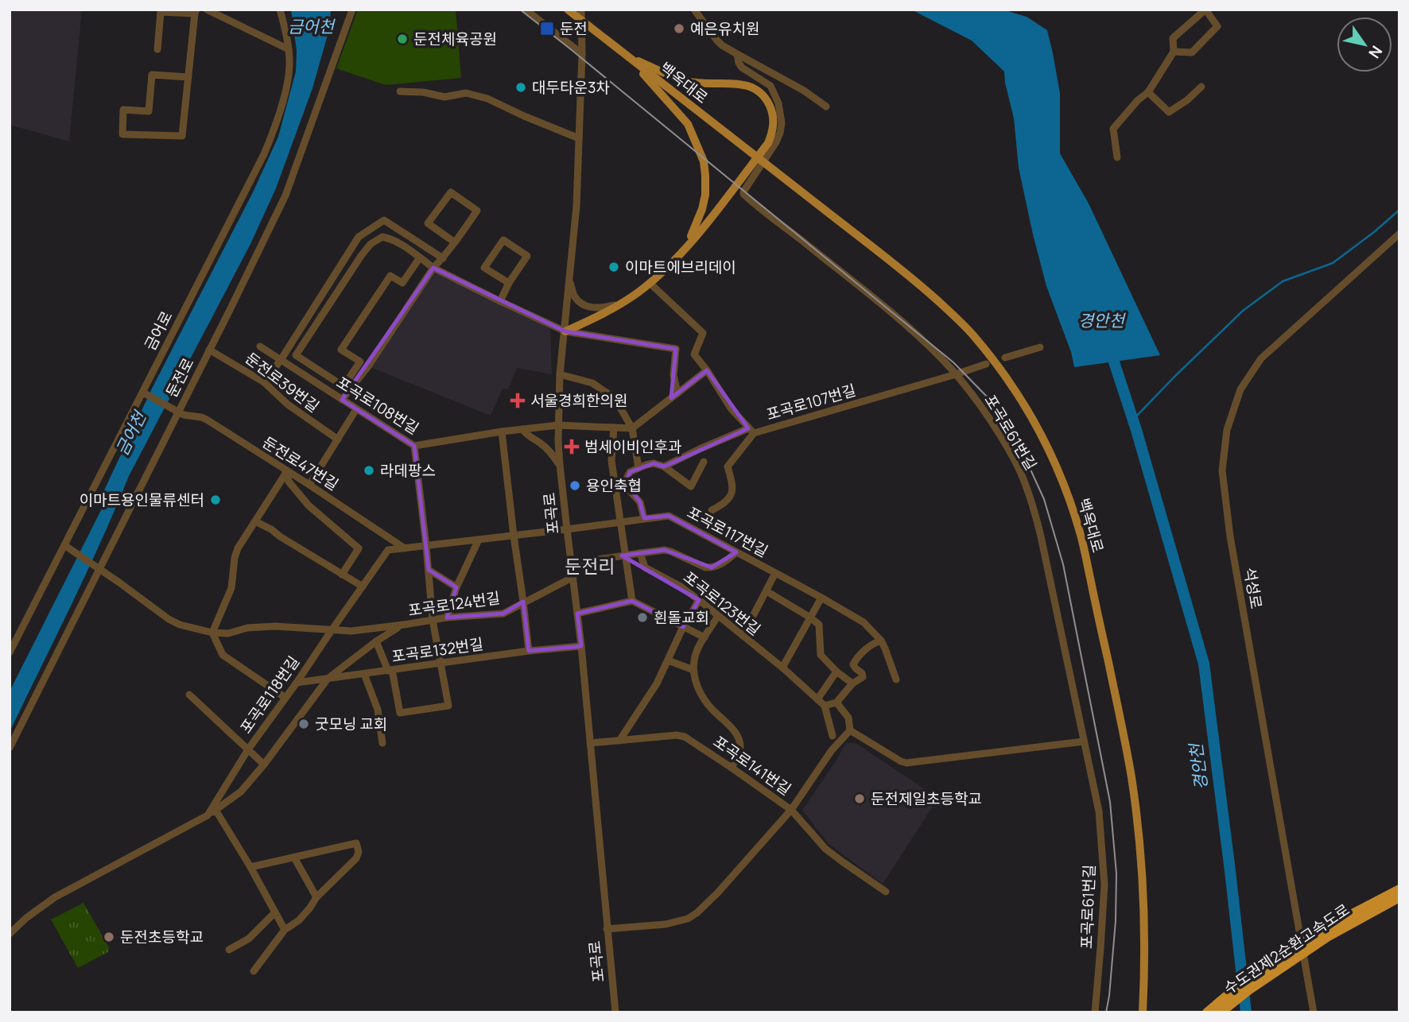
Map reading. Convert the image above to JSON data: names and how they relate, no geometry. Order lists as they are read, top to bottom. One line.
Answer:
{"streets":{"highway":["수도권제2순환고속도로"],"main road":["백옥대로"],"street":["금어로","둔전로","둔전로39번길","포곡로107번길","포곡로108번길","포곡로61번길","둔전로47번길","포곡로","포곡로117번길","석성로","포곡로123번길","포곡로124번길","포곡로132번길","포곡로118번길","포곡로141번길"]},"crossings":[["금어로","둔전로47번길"],["금어로","포곡로124번길"],["둔전로","둔전로39번길"],["둔전로","둔전로47번길"],["둔전로","포곡로124번길"],["포곡로107번길","포곡로61번길"],["포곡로108번길","포곡로"],["둔전로47번길","포곡로118번길"],["포곡로","포곡로117번길"],["포곡로","포곡로124번길"],["포곡로","포곡로132번길"],["포곡로","포곡로118번길"],["포곡로","포곡로141번길"],["포곡로117번길","포곡로118번길"],["포곡로124번길","포곡로118번길"],["포곡로132번길","포곡로118번길"]],"districts":["둔전리"],"water":["금어천","경안천"],"places":{"transit":["둔전"],"other":["예은유치원","둔전체육공원","대두타운3차","이마트에브리데이","라데팡스","용인축협","이마트용인물류센터","흰돌교회","굿모닝 교회","둔전제일초등학교","둔전초등학교"],"health":["서울경희한의원","범세이비인후과"]},"north":"bottom right"}
